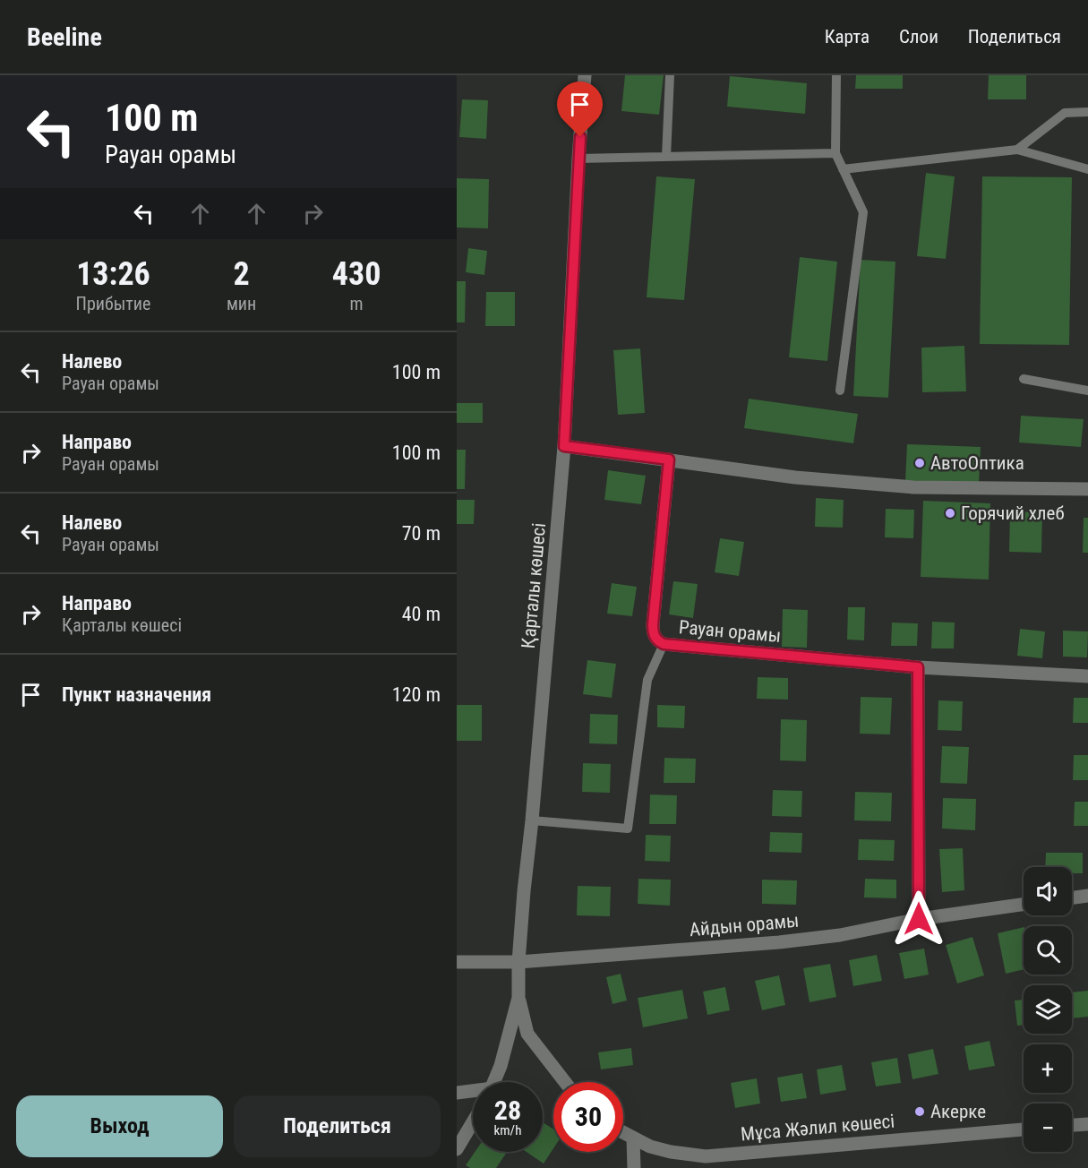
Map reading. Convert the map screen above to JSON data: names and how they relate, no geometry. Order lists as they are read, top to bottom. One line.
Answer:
{"streets":{"street":["Қарталы көшесі","Рауан орамы","Айдын орамы","Мұса Жәлил көшесі"]},"crossings":[["Қарталы көшесі","Айдын орамы"]],"places":["АвтоОптика","Горячий хлеб","Акерке"],"page":{"header":"Beeline","nav":["Карта","Слои","Поделиться"],"turn":["100 m","Рауан орамы"],"eta":["13:26","Прибытие","2","мин","430","m"],"list":[{"name":"Налево","note":"Рауан орамы","value":"100 m"},{"name":"Направо","note":"Рауан орамы","value":"100 m"},{"name":"Налево","note":"Рауан орамы","value":"70 m"},{"name":"Направо","note":"Қарталы көшесі","value":"40 m"},{"name":"Пункт назначения","value":"120 m"}],"map_buttons":["+","−"],"speed":"28 km/h","limit":"30","buttons":["Выход","Поделиться"]}}
